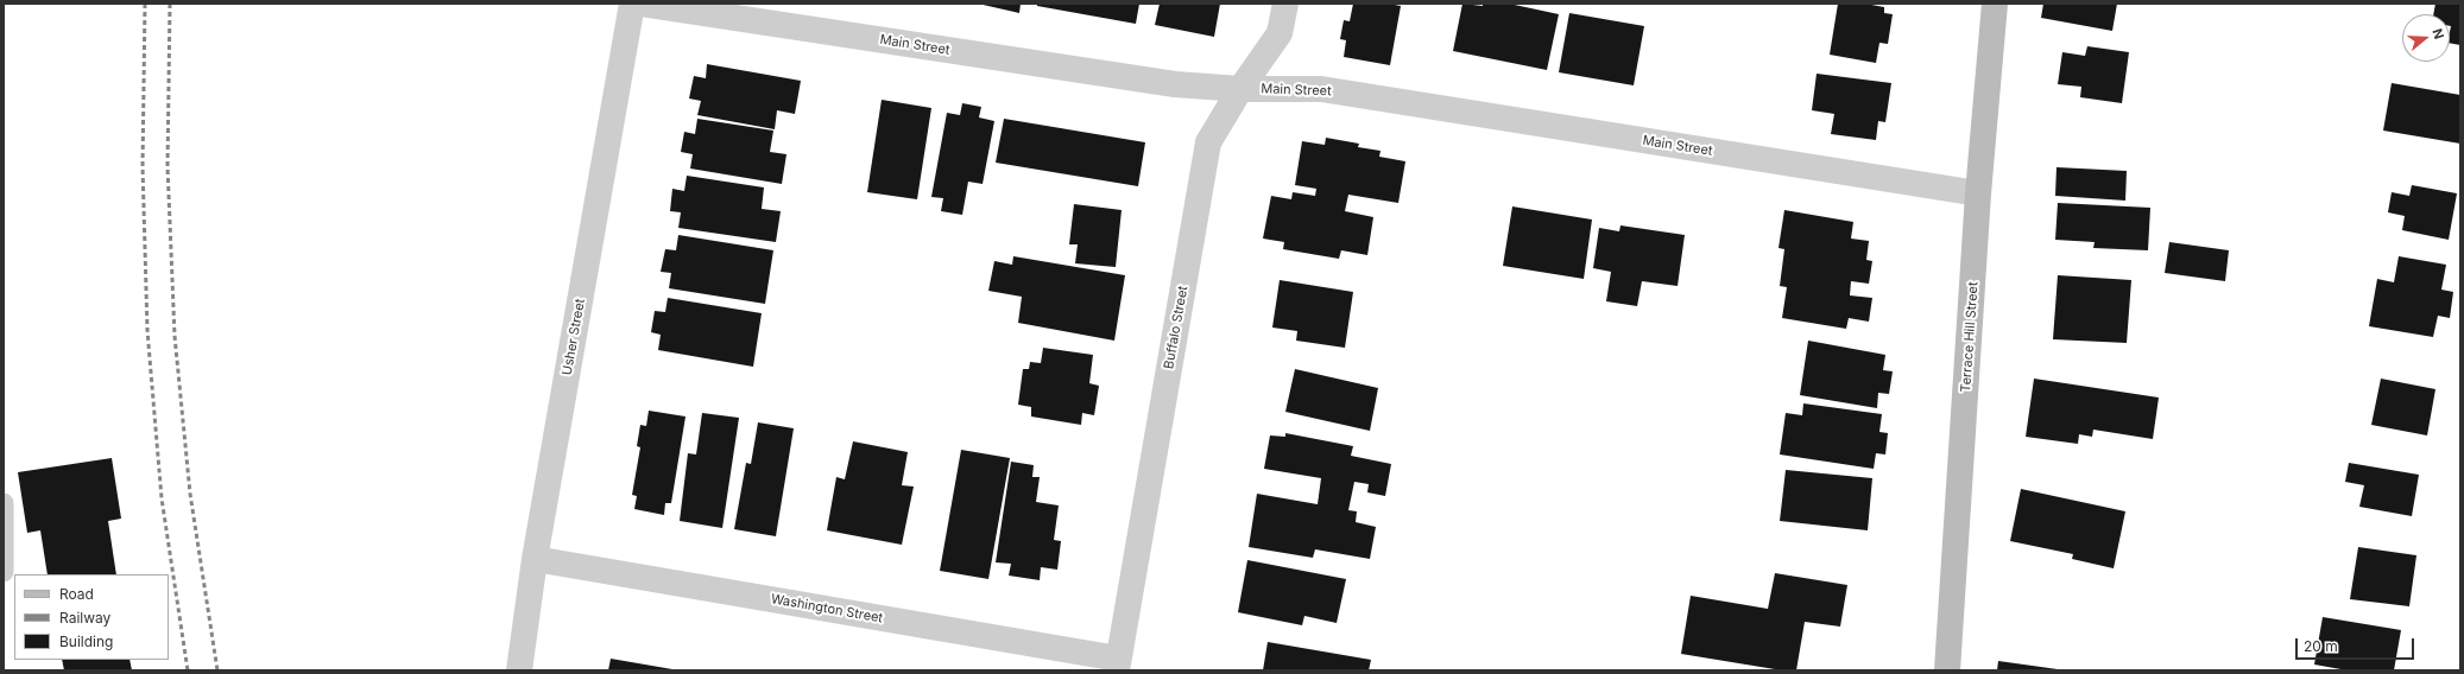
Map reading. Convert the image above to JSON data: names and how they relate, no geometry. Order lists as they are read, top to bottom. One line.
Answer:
{"streets":{"street":["Main Street","Buffalo Street","Usher Street","Terrace Hill Street","Washington Street"]},"crossings":[["Main Street","Buffalo Street"],["Main Street","Terrace Hill Street"],["Buffalo Street","Washington Street"],["Usher Street","Washington Street"]],"legend":["Road","Railway","Building"],"scale_bar":"20 m","north":"right"}
